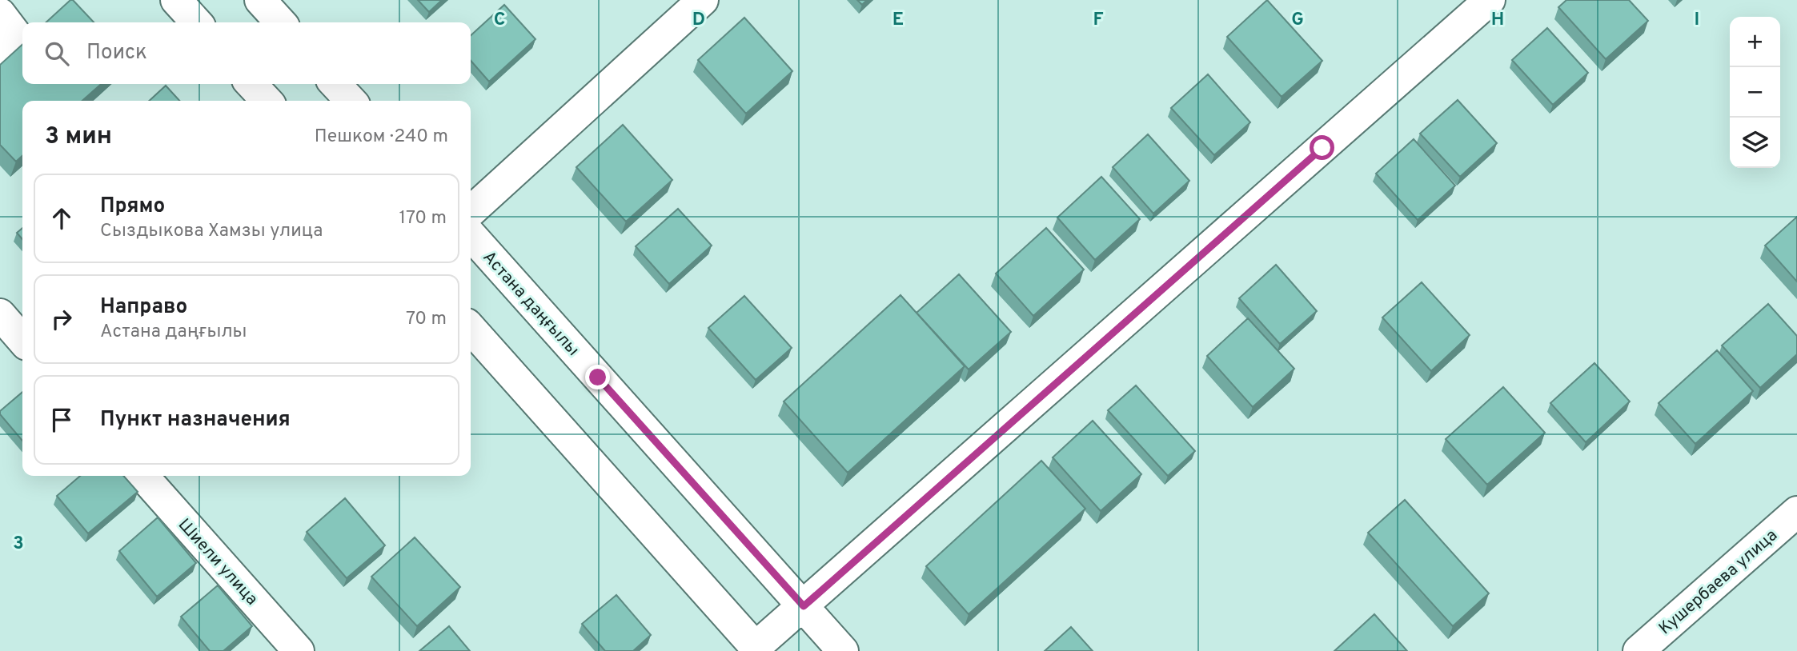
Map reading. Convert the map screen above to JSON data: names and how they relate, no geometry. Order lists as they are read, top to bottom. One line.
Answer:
{"streets":{"street":["Астана даңғылы","Шиели улица","Кушербаева улица"]},"page":{"map_buttons":["+","−"],"search":"Поиск","heading":["3 мин","Пешком · 240 m"],"list":[["Прямо","Сыздыкова Хамзы улица","170 m"],["Направо","Астана даңғылы","70 m"],"Пункт назначения"]},"grid":{"columns":["C","D","E","F","G","H","I"],"rows":["3"]}}
